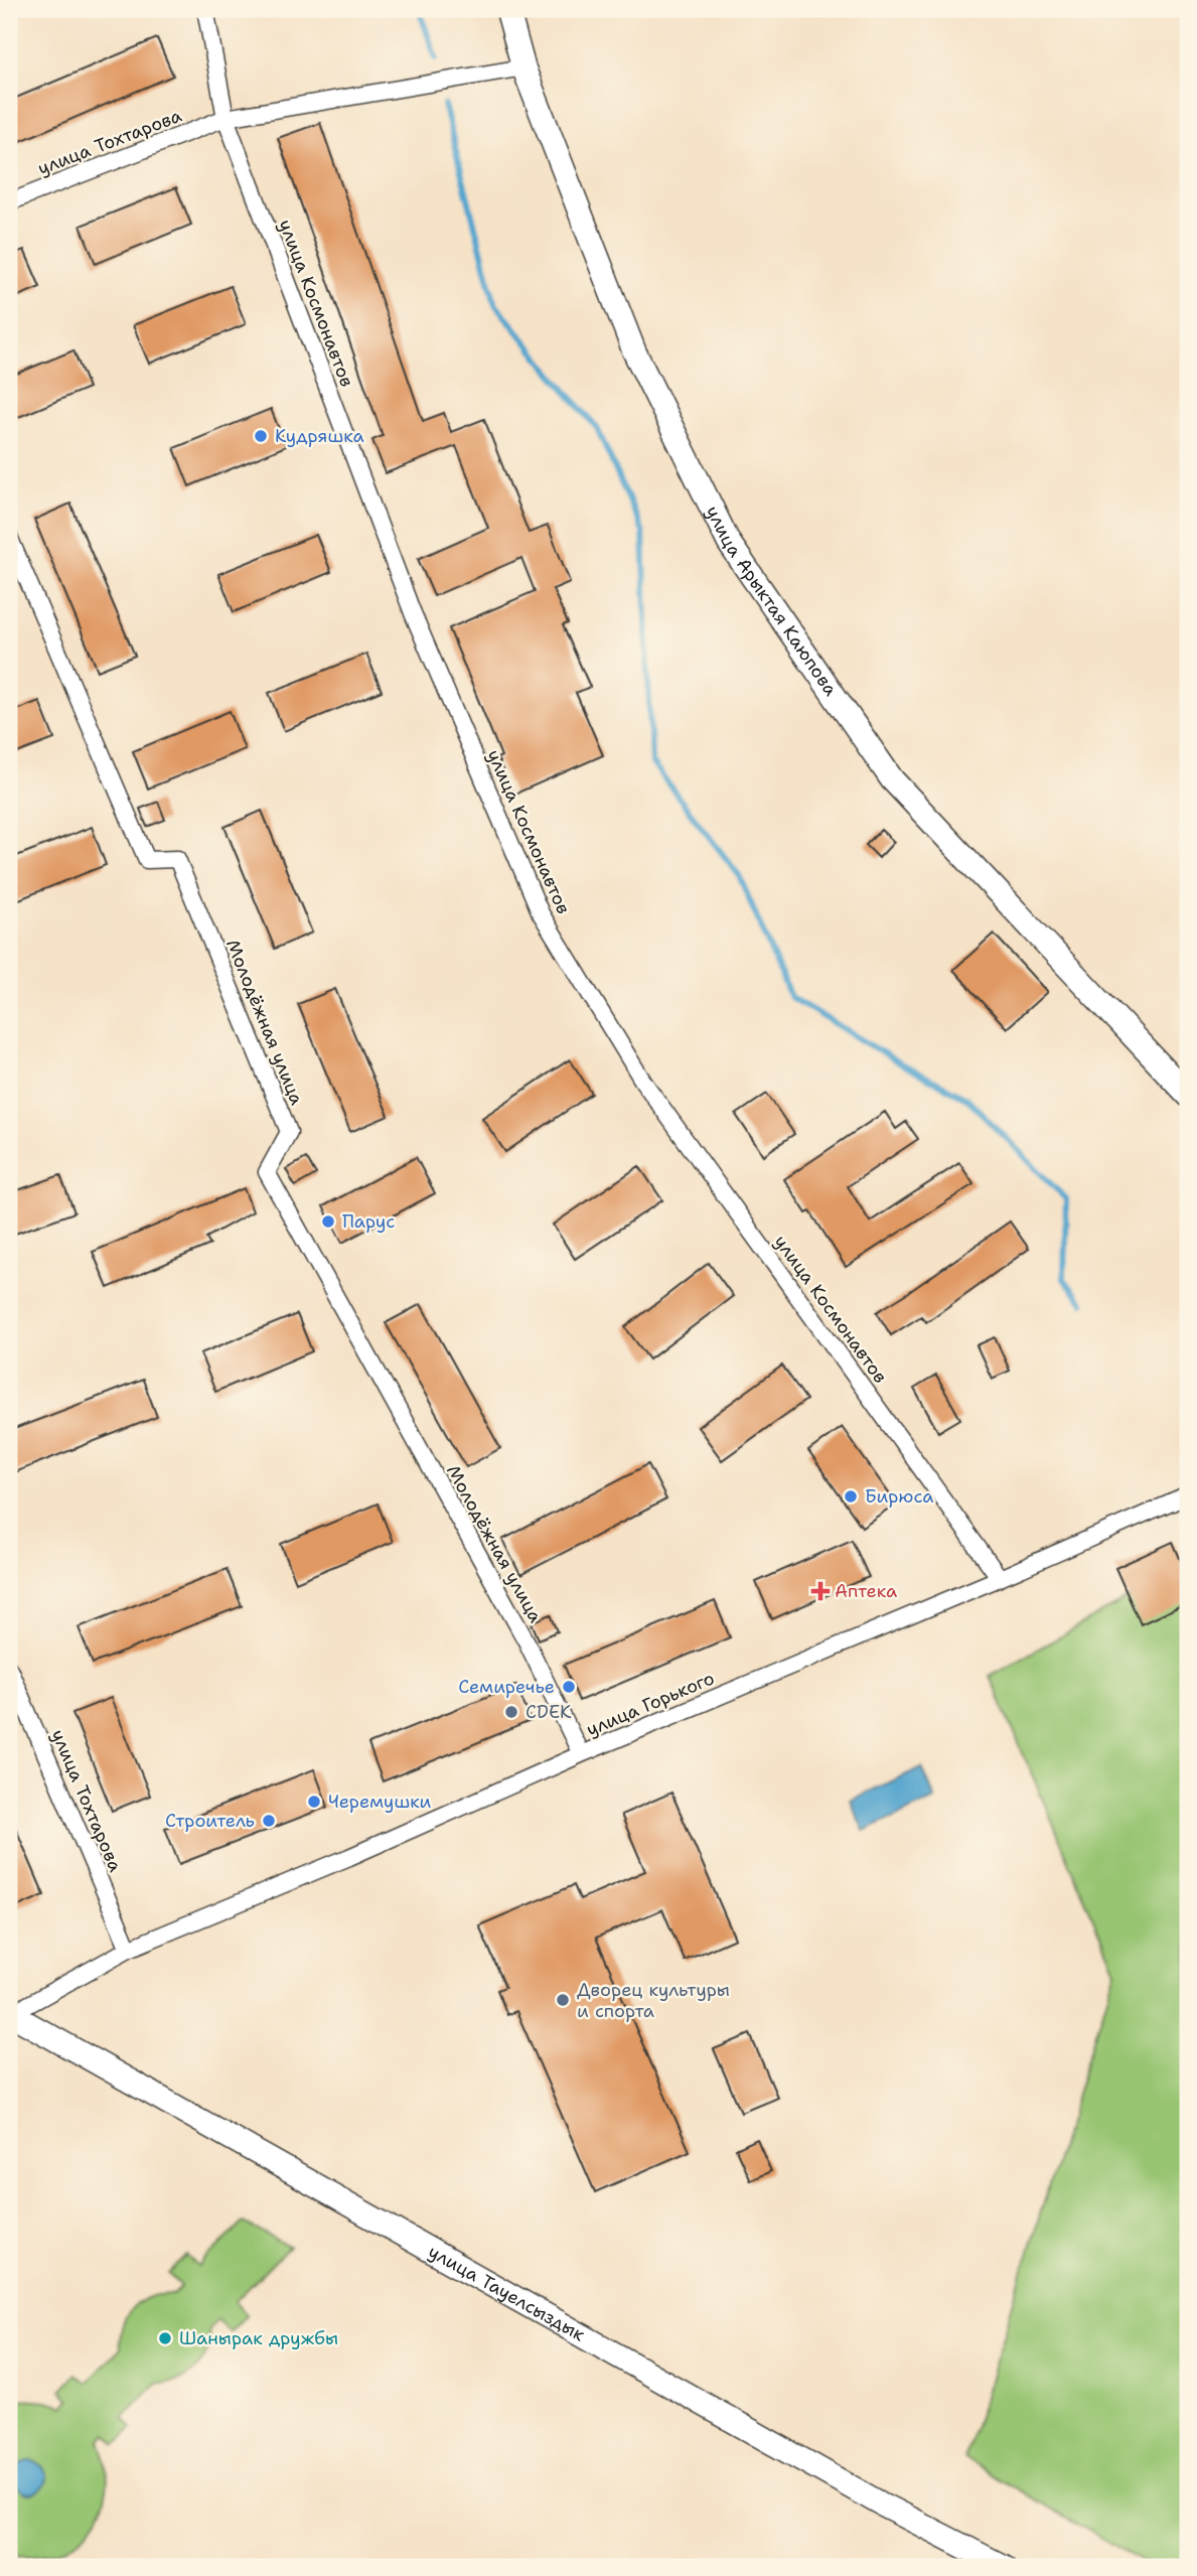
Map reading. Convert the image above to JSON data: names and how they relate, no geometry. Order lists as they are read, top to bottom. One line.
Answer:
{"streets":{"street":["улица Тохтарова","улица Космонавтов","улица Арыктая Каюпова","Молодёжная улица","улица Горького","улица Тауелсыздык"]},"crossings":[["улица Тохтарова","улица Космонавтов"],["улица Тохтарова","улица Арыктая Каюпова"],["улица Тохтарова","улица Горького"],["улица Космонавтов","улица Горького"],["Молодёжная улица","улица Горького"],["улица Горького","улица Тауелсыздык"]],"places":{"other":["Кудряшка","Парус","Бирюса","Семиречье","CDEK","Черемушки","Строитель","Дворец культуры и спорта","Шанырак дружбы"],"health":["Аптека"]}}
